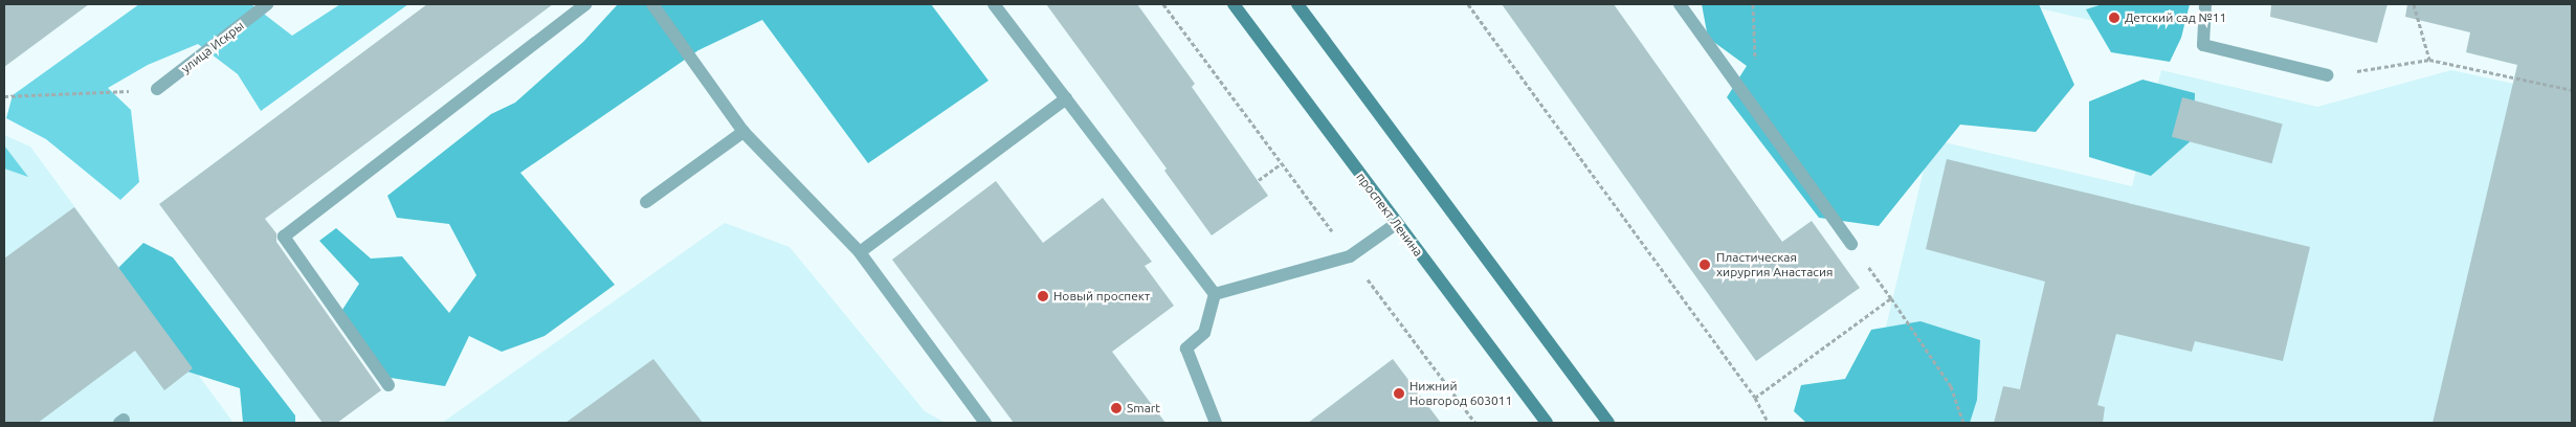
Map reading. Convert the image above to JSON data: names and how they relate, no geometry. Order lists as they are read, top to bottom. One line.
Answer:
{"streets":{"main road":["проспект Ленина"],"street":["улица Искры"]},"places":["Детский сад №11","Пластическая хирургия Анастасия","Новый проспект","Нижний Новгород 603011","Smart"]}
